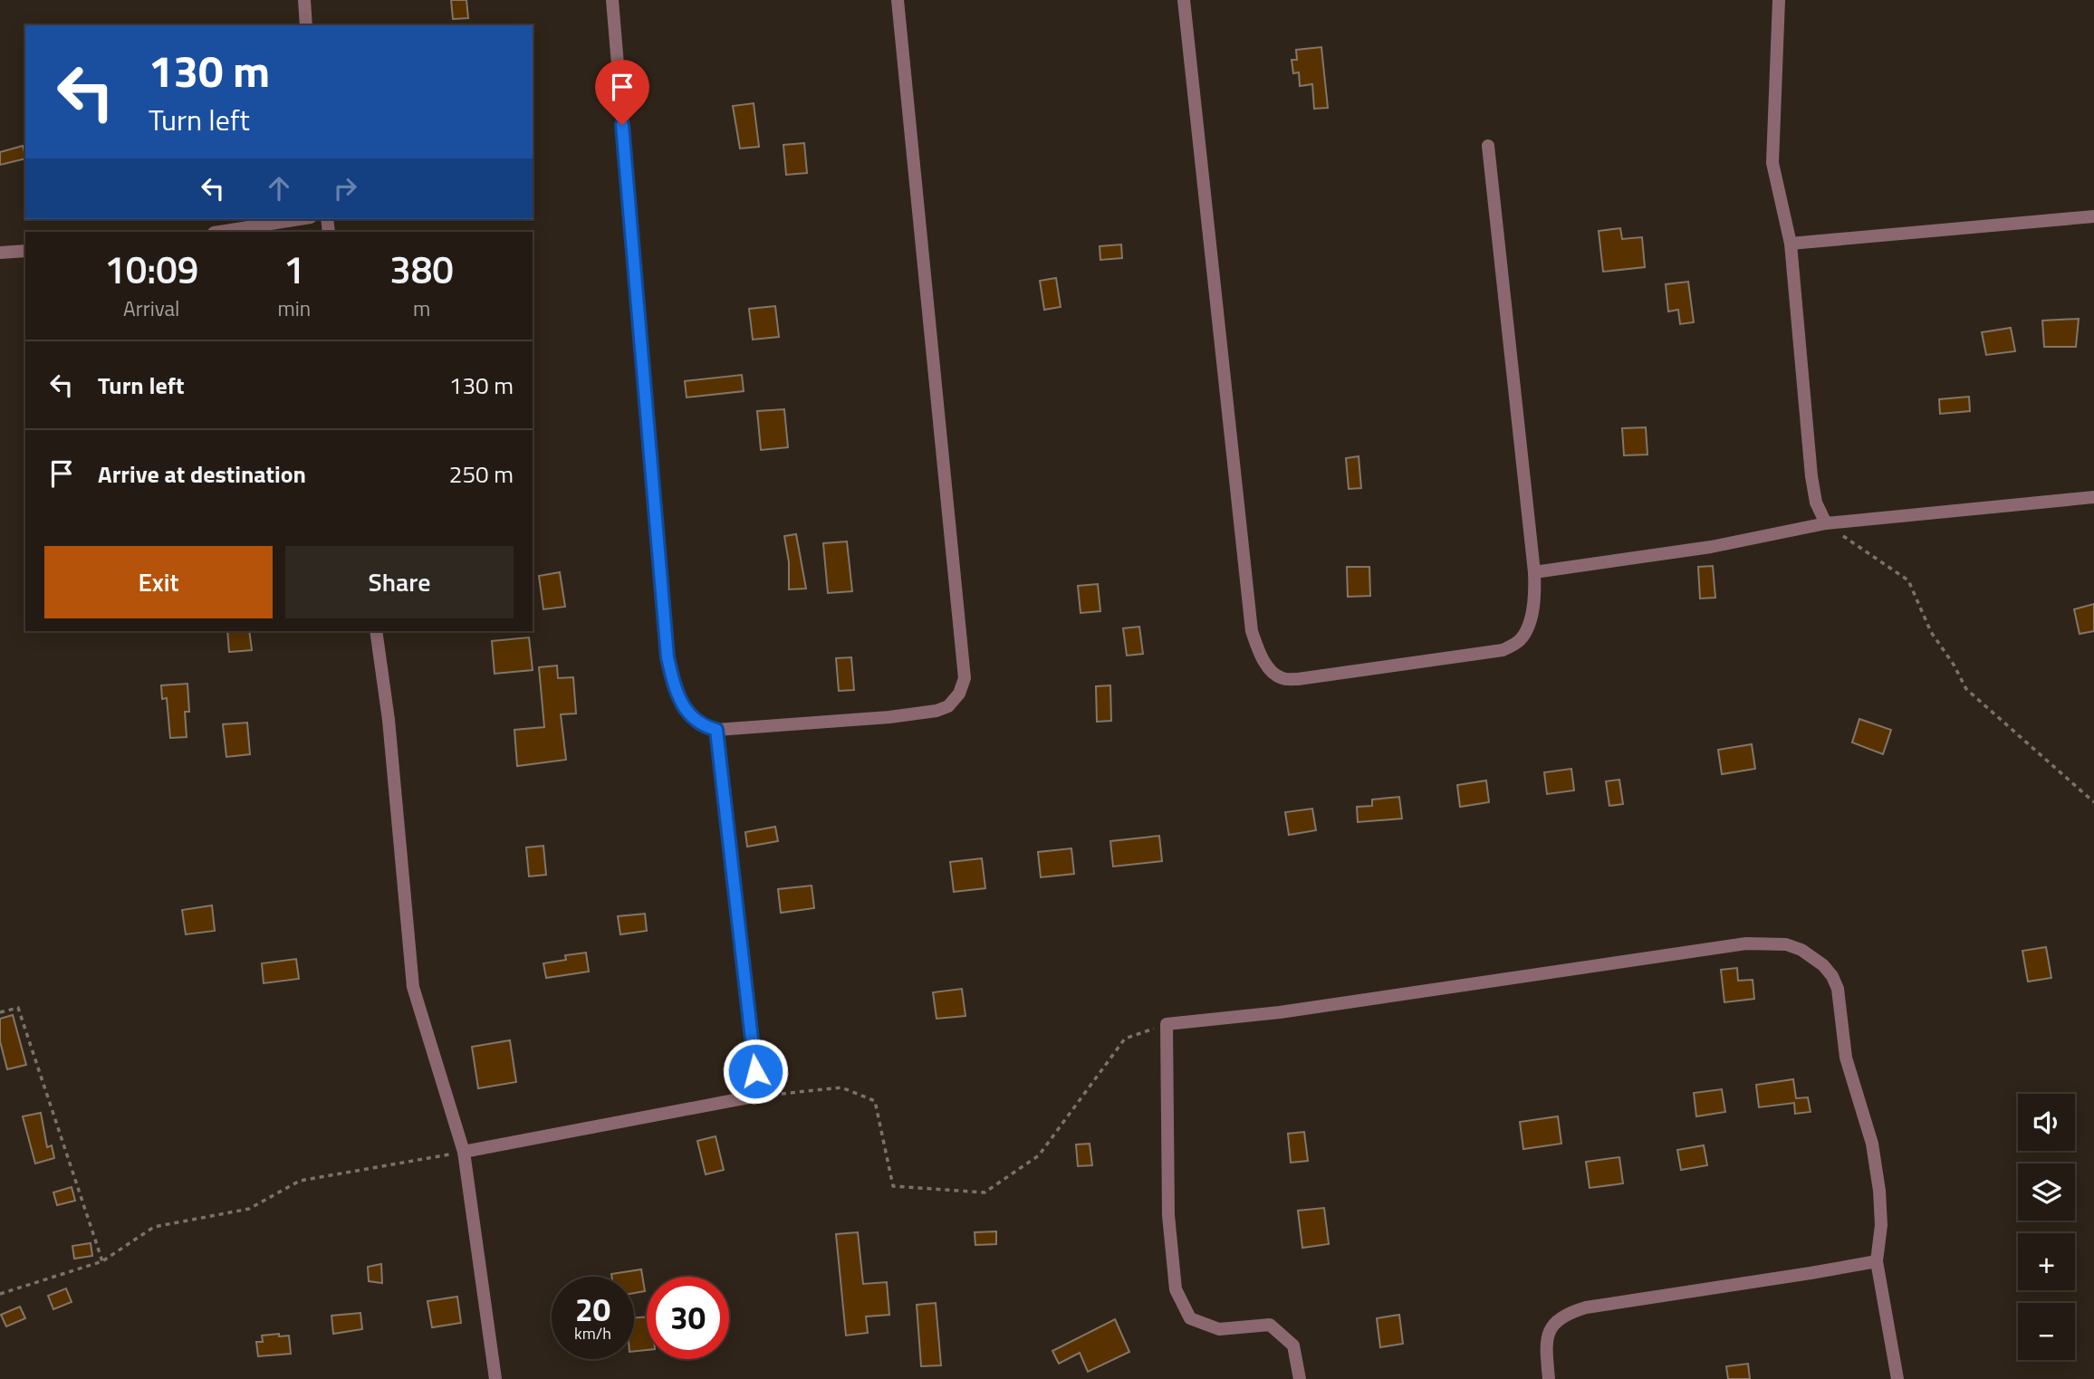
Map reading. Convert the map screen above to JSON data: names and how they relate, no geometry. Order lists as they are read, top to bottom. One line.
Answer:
{"page":{"turn":["130 m","Turn left"],"eta":["10:09","Arrival","1","min","380","m"],"list":[{"name":"Turn left","value":"130 m"},{"name":"Arrive at destination","value":"250 m"}],"buttons":["Exit","Share"],"map_buttons":["+","−"],"speed":"20 km/h","limit":"30"}}
